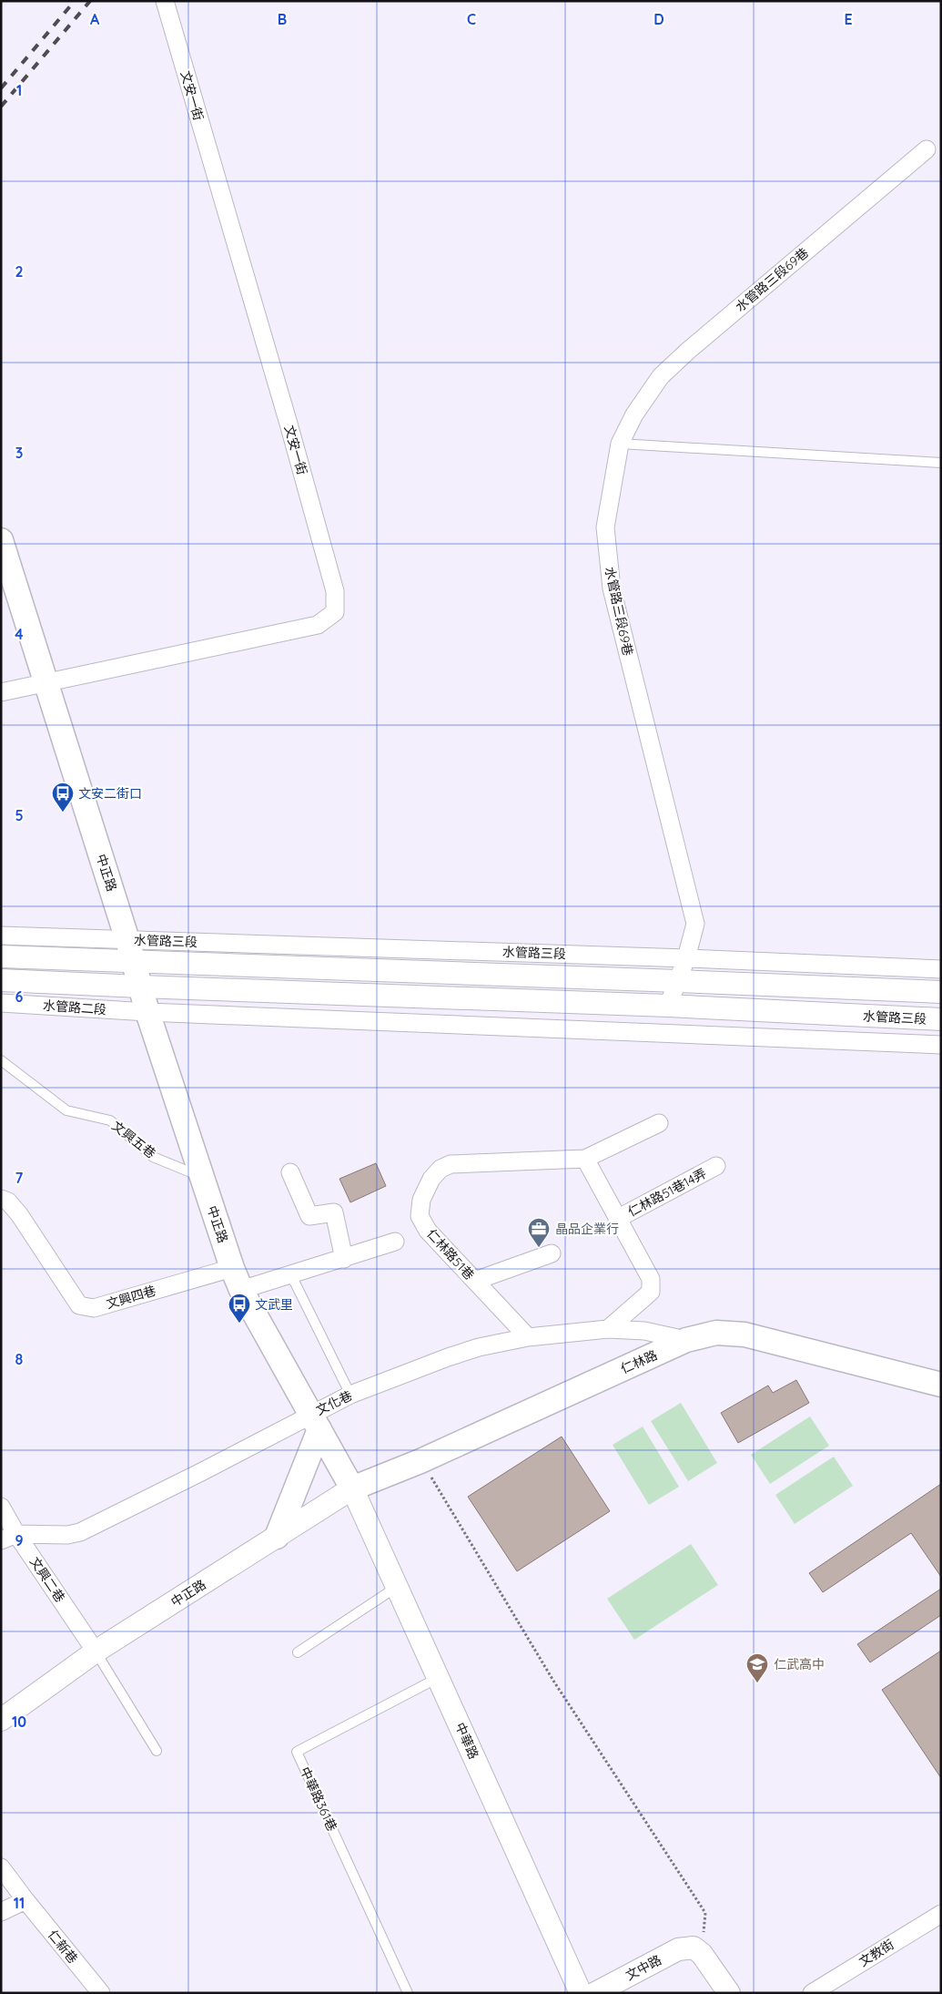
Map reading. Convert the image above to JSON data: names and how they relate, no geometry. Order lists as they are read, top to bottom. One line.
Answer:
{"streets":{"main road":["中正路","仁林路"],"street":["文安一街","水管路三段69巷","水管路三段","水管路二段","仁林路51巷14弄","仁林路51巷","文興四巷","文化巷","文興二巷","中華路","仁新巷","文教街","文中路"],"lane":["文興五巷","中華路361巷"]},"crossings":[["文安一街","中正路"],["水管路三段69巷","水管路三段"],["中正路","水管路三段"],["中正路","水管路二段"],["中正路","文興五巷"],["中正路","文興四巷"],["中正路","仁林路"],["中正路","文化巷"],["中正路","文興二巷"],["中正路","中華路"],["水管路三段","水管路二段"],["仁林路51巷","文化巷"],["仁林路","文化巷"],["仁林路","中華路"],["文化巷","文興二巷"],["中華路","中華路361巷"]],"places":{"bus stop":["文安二街口","文武里"],"office":["晶品企業行"],"school or university":["仁武高中"]},"grid":{"columns":["A","B","C","D","E"],"rows":["1","2","3","4","5","6","7","8","9","10","11"]}}
